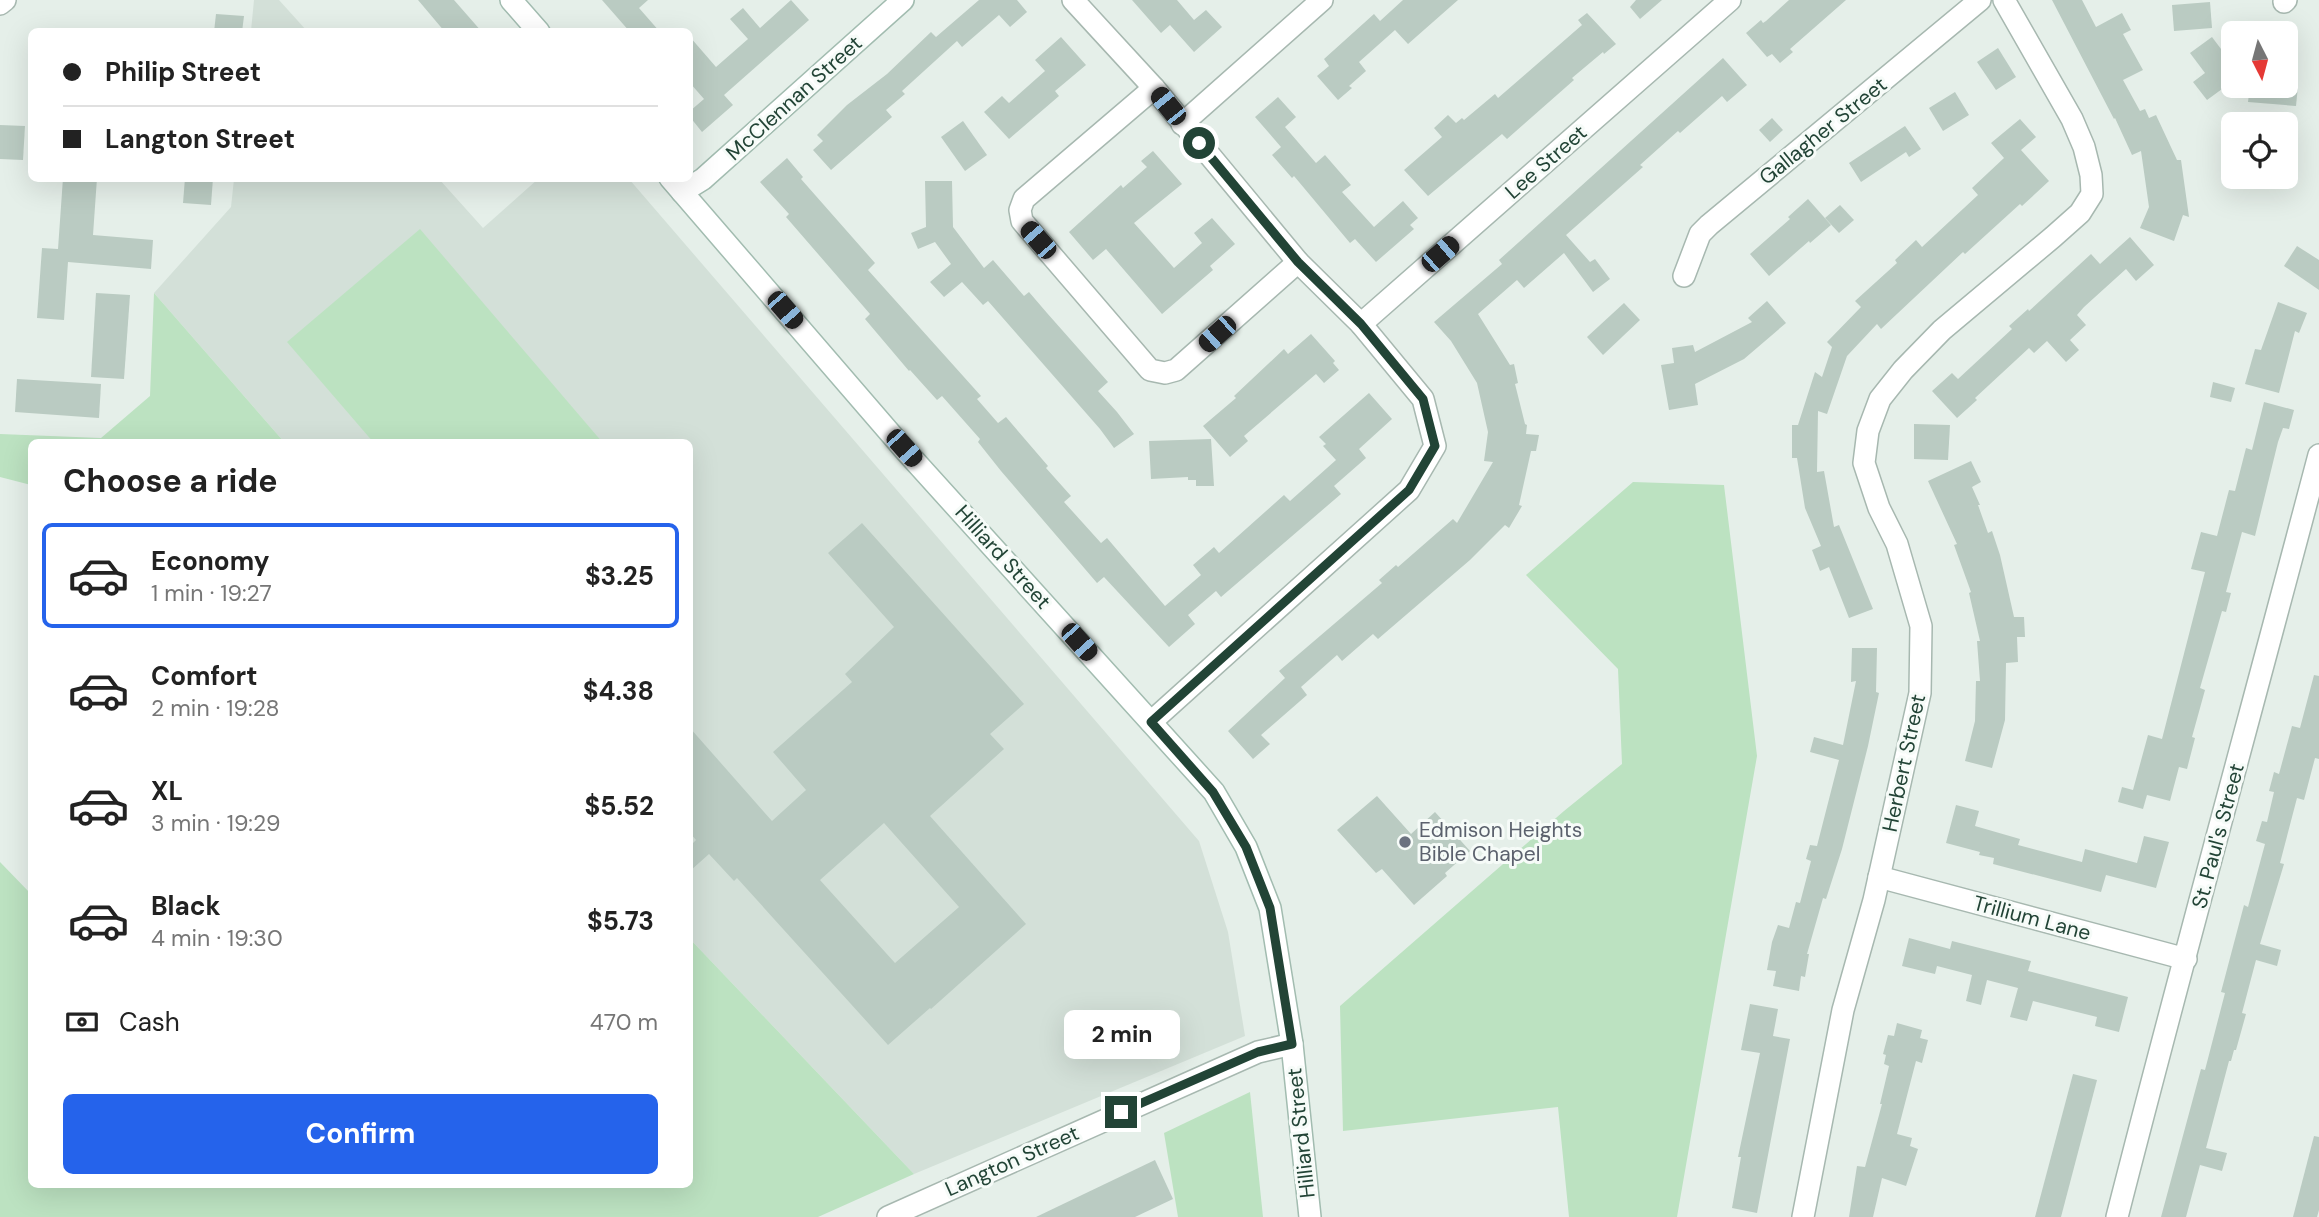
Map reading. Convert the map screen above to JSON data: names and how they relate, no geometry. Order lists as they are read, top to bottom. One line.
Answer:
{"streets":{"street":["McClennan Street","Gallagher Street","Lee Street","Hilliard Street","Herbert Street","St. Paul's Street","Trillium Lane","Langton Street"]},"crossings":[["Hilliard Street","Langton Street"],["Herbert Street","Trillium Lane"],["St. Paul's Street","Trillium Lane"]],"places":["Edmison Heights Bible Chapel"],"north":"bottom","page":{"banner":["Philip Street","Langton Street"],"heading":"Choose a ride","list":[{"name":"Economy","note":"1 min · 19:27","value":"$3.25"},{"name":"Comfort","note":"2 min · 19:28","value":"$4.38"},{"name":"XL","note":"3 min · 19:29","value":"$5.52"},{"name":"Black","note":"4 min · 19:30","value":"$5.73"}],"pay":["Cash","470 m"],"bubble":"2 min","buttons":"Confirm"}}
